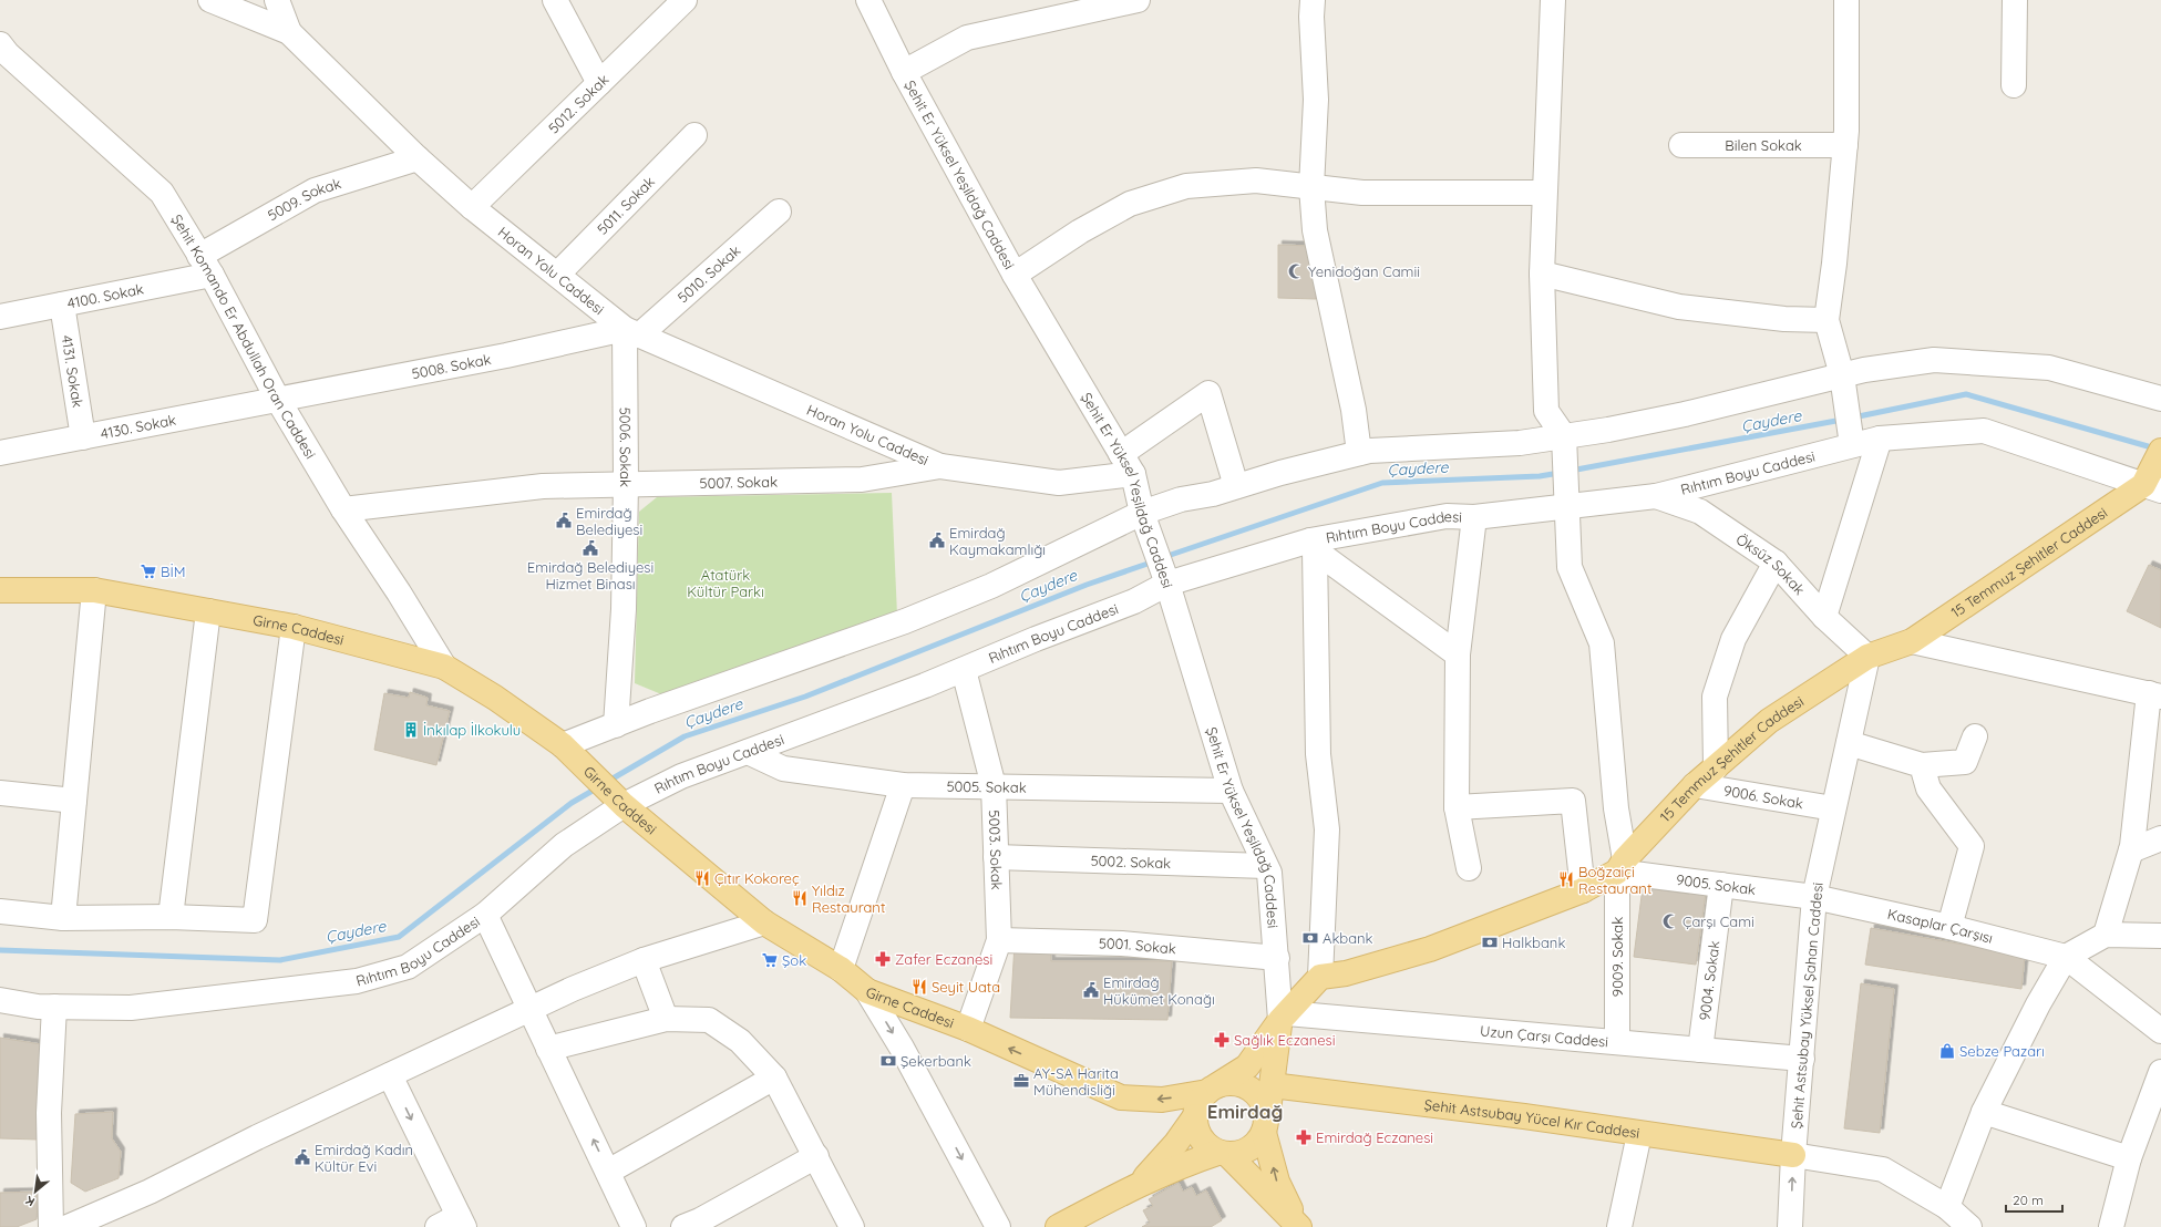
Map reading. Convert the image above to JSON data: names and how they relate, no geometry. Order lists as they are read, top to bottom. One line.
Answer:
{"streets":{"main road":["15 Temmuz Şehitler Caddesi","Girne Caddesi","Şehit Astsubay Yücel Kır Caddesi"],"street":["5012. Sokak","Bilen Sokak","Şehit Er Yüksel Yeşildağ Caddesi","5009. Sokak","5011. Sokak","Horan Yolu Caddesi","5010. Sokak","4100. Sokak","Şehit Komando Er Abdullah Oran Caddesi","5008. Sokak","4131. Sokak","4130. Sokak","5006. Sokak","Rıhtım Boyu Caddesi","5007. Sokak","Öksüz Sokak","5005. Sokak","9006. Sokak","5003. Sokak","5002. Sokak","9005. Sokak","Kasaplar Çarşısı","5001. Sokak","9009. Sokak","9004. Sokak","Şehit Astsubay Yüksel Şahan Caddesi","Uzun Çarşı Caddesi"]},"crossings":[["5012. Sokak","Horan Yolu Caddesi"],["Şehit Er Yüksel Yeşildağ Caddesi","Rıhtım Boyu Caddesi"],["Şehit Er Yüksel Yeşildağ Caddesi","5007. Sokak"],["Şehit Er Yüksel Yeşildağ Caddesi","5005. Sokak"],["Şehit Er Yüksel Yeşildağ Caddesi","5002. Sokak"],["Şehit Er Yüksel Yeşildağ Caddesi","5001. Sokak"],["Şehit Er Yüksel Yeşildağ Caddesi","Uzun Çarşı Caddesi"],["5009. Sokak","Horan Yolu Caddesi"],["5009. Sokak","4100. Sokak"],["5009. Sokak","Şehit Komando Er Abdullah Oran Caddesi"],["5011. Sokak","Horan Yolu Caddesi"],["Horan Yolu Caddesi","5010. Sokak"],["Horan Yolu Caddesi","5008. Sokak"],["Horan Yolu Caddesi","5006. Sokak"],["Horan Yolu Caddesi","5007. Sokak"],["5010. Sokak","5008. Sokak"],["5010. Sokak","5006. Sokak"],["4100. Sokak","Şehit Komando Er Abdullah Oran Caddesi"],["4100. Sokak","4131. Sokak"],["Şehit Komando Er Abdullah Oran Caddesi","5008. Sokak"],["Şehit Komando Er Abdullah Oran Caddesi","4130. Sokak"],["Şehit Komando Er Abdullah Oran Caddesi","5007. Sokak"],["Şehit Komando Er Abdullah Oran Caddesi","Girne Caddesi"],["5008. Sokak","4130. Sokak"],["5008. Sokak","5006. Sokak"],["4131. Sokak","4130. Sokak"],["5006. Sokak","5007. Sokak"],["Rıhtım Boyu Caddesi","15 Temmuz Şehitler Caddesi"],["Rıhtım Boyu Caddesi","Öksüz Sokak"],["Rıhtım Boyu Caddesi","Girne Caddesi"],["Rıhtım Boyu Caddesi","5005. Sokak"],["Rıhtım Boyu Caddesi","5003. Sokak"],["Rıhtım Boyu Caddesi","9009. Sokak"],["15 Temmuz Şehitler Caddesi","Öksüz Sokak"],["15 Temmuz Şehitler Caddesi","9006. Sokak"],["15 Temmuz Şehitler Caddesi","9005. Sokak"],["15 Temmuz Şehitler Caddesi","9009. Sokak"],["15 Temmuz Şehitler Caddesi","Şehit Astsubay Yüksel Şahan Caddesi"],["Öksüz Sokak","Şehit Astsubay Yüksel Şahan Caddesi"],["Girne Caddesi","5003. Sokak"],["5005. Sokak","5003. Sokak"],["9006. Sokak","Şehit Astsubay Yüksel Şahan Caddesi"],["5003. Sokak","5002. Sokak"],["5003. Sokak","5001. Sokak"],["9005. Sokak","Kasaplar Çarşısı"],["9005. Sokak","9009. Sokak"],["9005. Sokak","9004. Sokak"],["9005. Sokak","Şehit Astsubay Yüksel Şahan Caddesi"],["Kasaplar Çarşısı","Şehit Astsubay Yüksel Şahan Caddesi"],["9009. Sokak","Uzun Çarşı Caddesi"],["9004. Sokak","Uzun Çarşı Caddesi"],["Şehit Astsubay Yüksel Şahan Caddesi","Uzun Çarşı Caddesi"],["Şehit Astsubay Yüksel Şahan Caddesi","Şehit Astsubay Yücel Kır Caddesi"]],"districts":["Emirdağ"],"water":["Çaydere"],"parks":["Atatürk Kültür Parkı"],"places":{"mosque":["Yenidoğan Camii","Çarşı Cami"],"public building":["Emirdağ Belediyesi","Emirdağ Kaymakamlığı","Emirdağ Belediyesi Hizmet Binası","Emirdağ Hükümet Konağı","Emirdağ Kadın Kültür Evi"],"supermarket":["BİM","Şok"],"building":["İnkılap İlkokulu"],"restaurant":["Çıtır Kokoreç","Boğzaiçi Restaurant","Yıldız Restaurant","Seyit Uata"],"bank":["Akbank","Halkbank","Şekerbank"],"pharmacy":["Zafer Eczanesi","Sağlık Eczanesi","Emirdağ Eczanesi"],"shop":["Sebze Pazarı"],"office":["AY-SA Harita Mühendisliği"]},"scale_bar":"20 m","north":"bottom left"}
